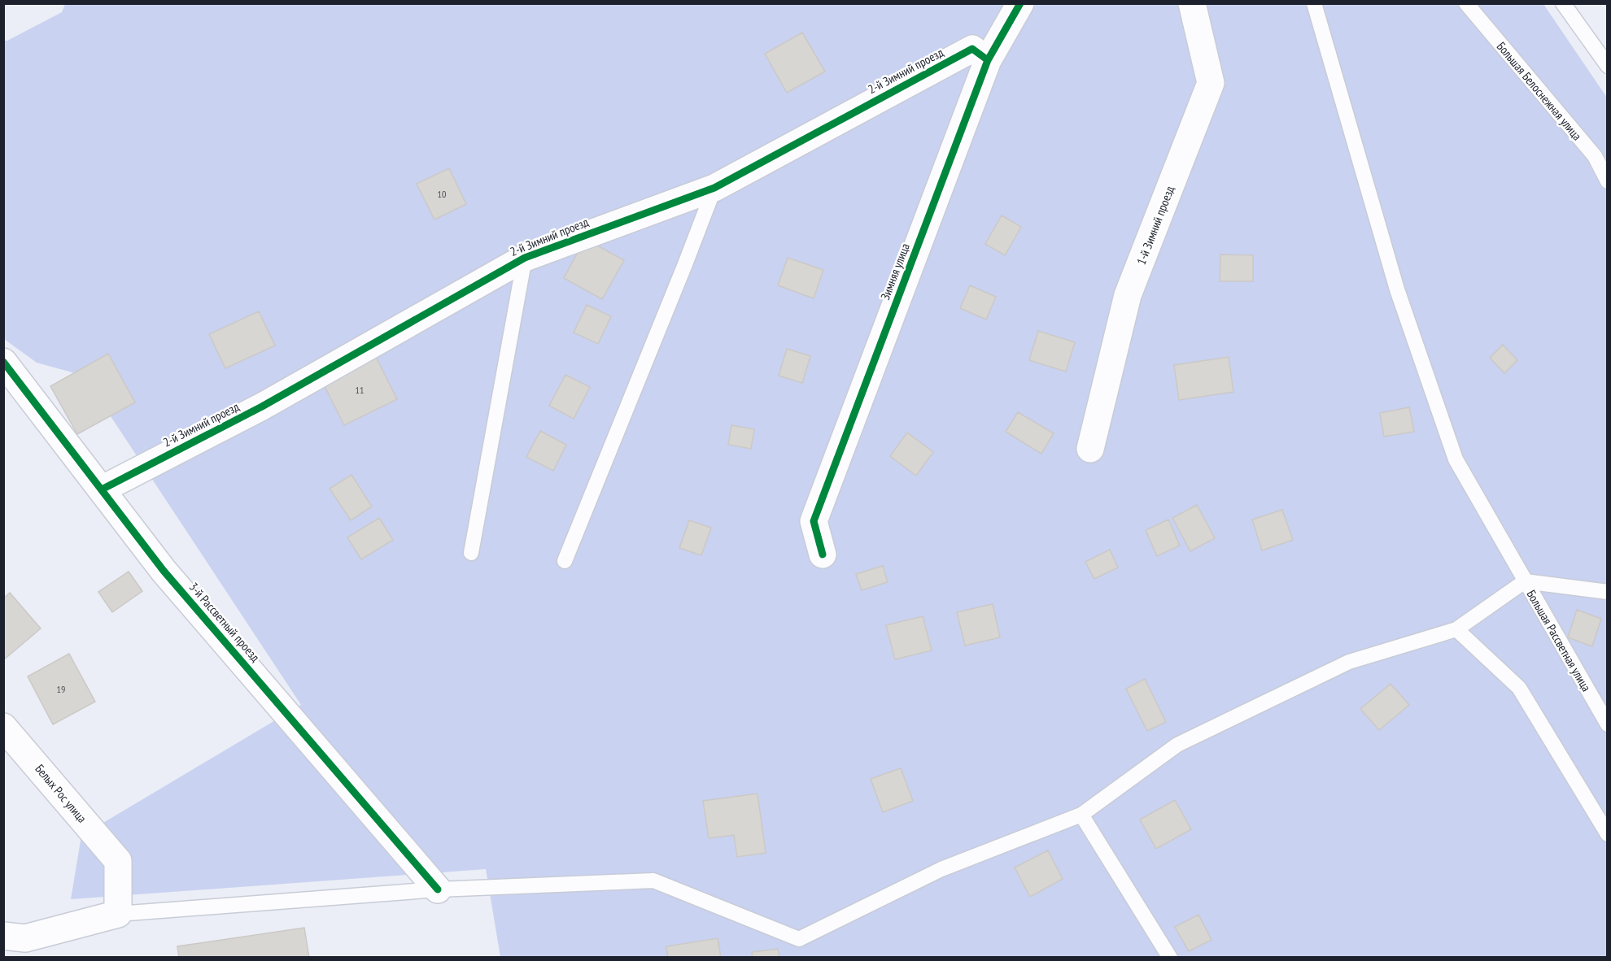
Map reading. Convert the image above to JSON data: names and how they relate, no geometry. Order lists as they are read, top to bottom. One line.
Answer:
{"streets":{"street":["2-й Зимний проезд","1-й Зимний проезд","Зимняя улица","3-й Рассветный проезд","Белых Рос улица"],"lane":["Большая Белоснежная улица","Большая Рассветная улица"]},"crossings":[["2-й Зимний проезд","Зимняя улица"],["2-й Зимний проезд","3-й Рассветный проезд"]],"house_numbers":["10","11","19"]}
